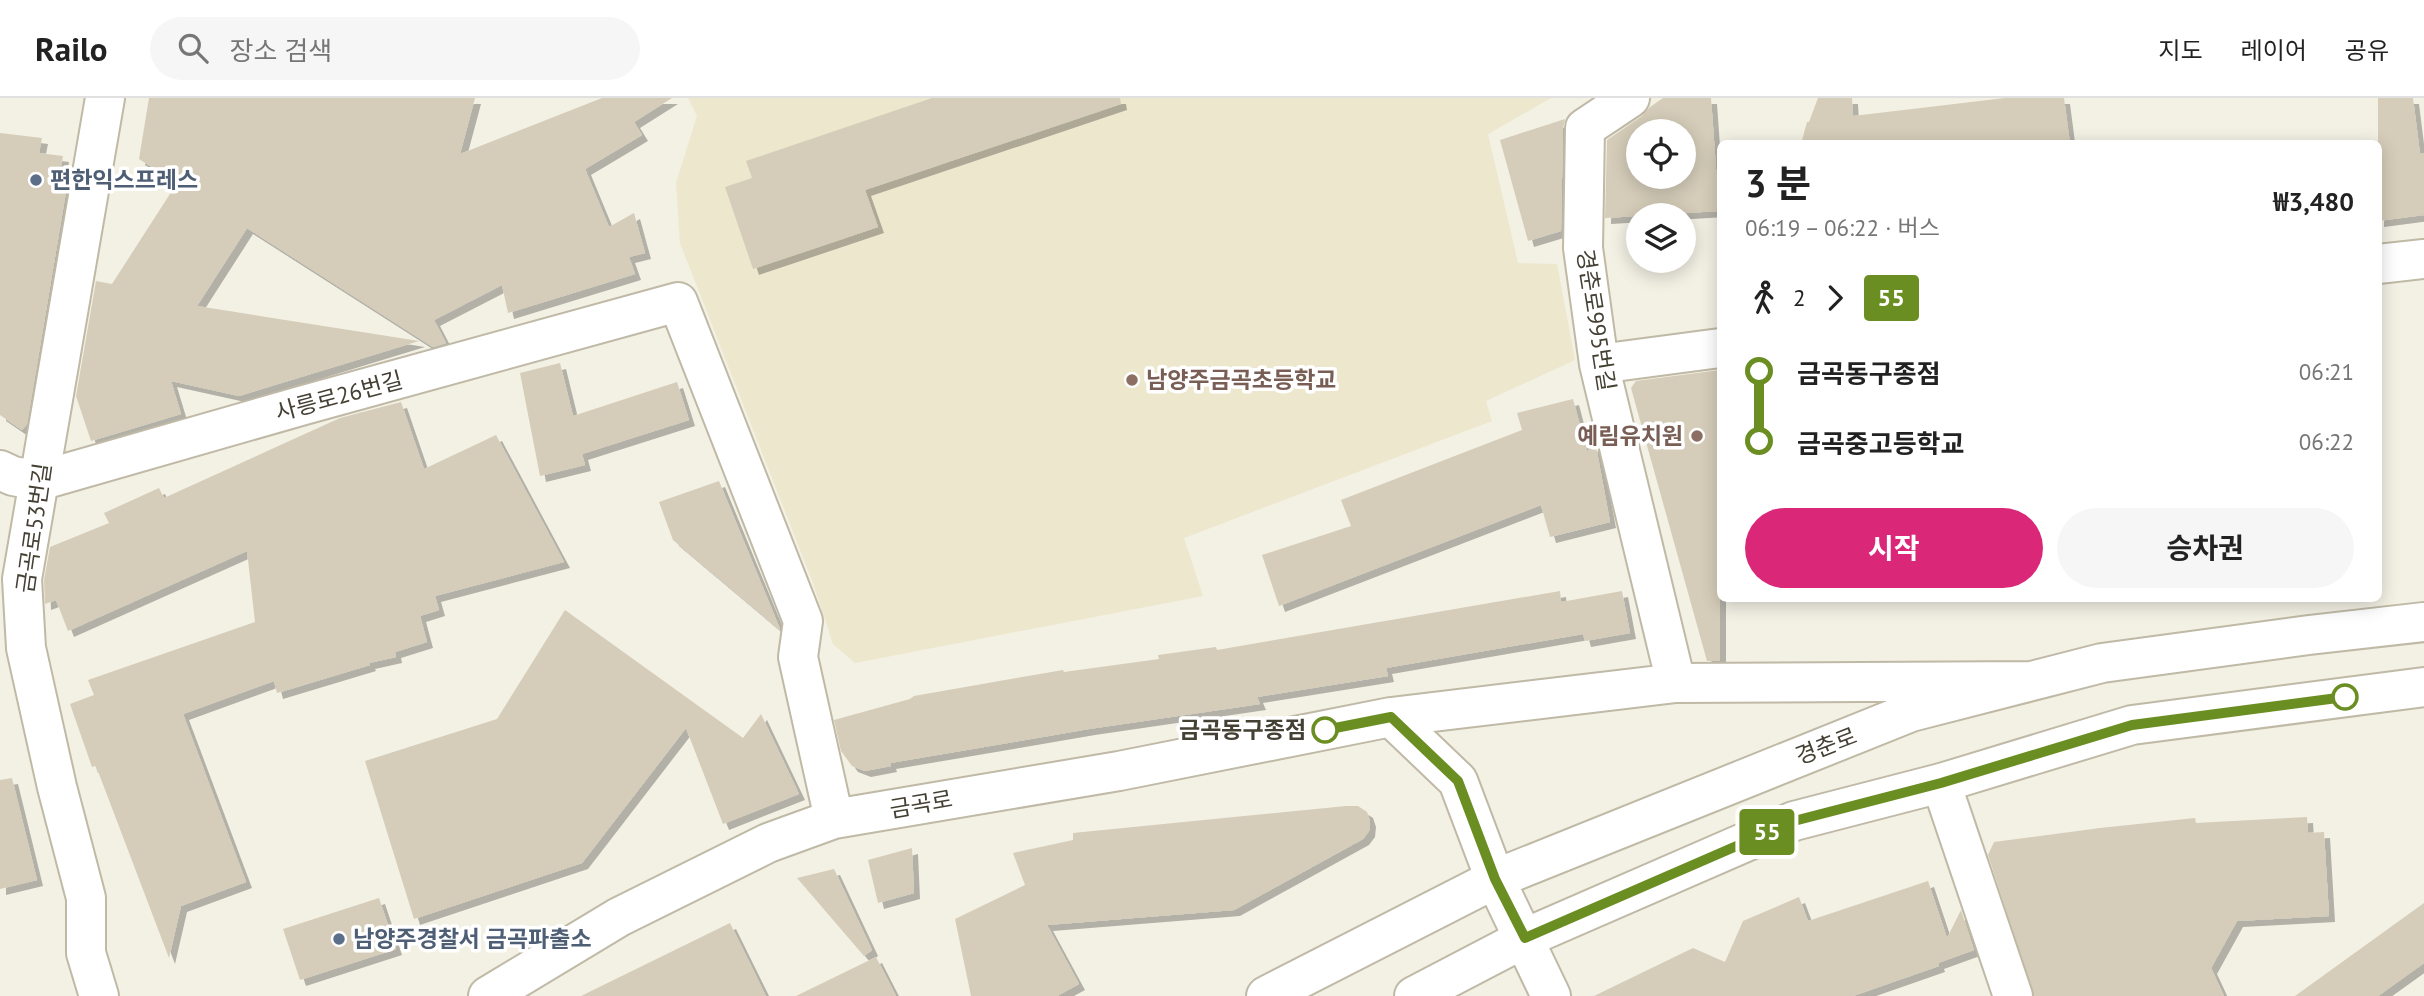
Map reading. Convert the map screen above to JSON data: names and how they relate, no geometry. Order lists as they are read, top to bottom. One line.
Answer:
{"streets":{"street":["경춘로995번길","사릉로26번길","금곡로53번길","경춘로","금곡로"]},"crossings":[["경춘로995번길","금곡로"],["사릉로26번길","금곡로53번길"],["사릉로26번길","금곡로"],["경춘로","금곡로"]],"places":["편한익스프레스","남양주금곡초등학교","예림유치원","금곡동구종점","남양주경찰서 금곡파출소"],"lines":["bus line 55"],"page":{"header":"Railo","search":"장소 검색","nav":["지도","레이어","공유"],"on_map":"55","heading":["3 분","06:19 – 06:22 · 버스","₩3,480"],"legs":["2","55"],"list":[{"name":"금곡동구종점","value":"06:21"},{"name":"금곡중고등학교","value":"06:22"}],"buttons":["시작","승차권"]}}
